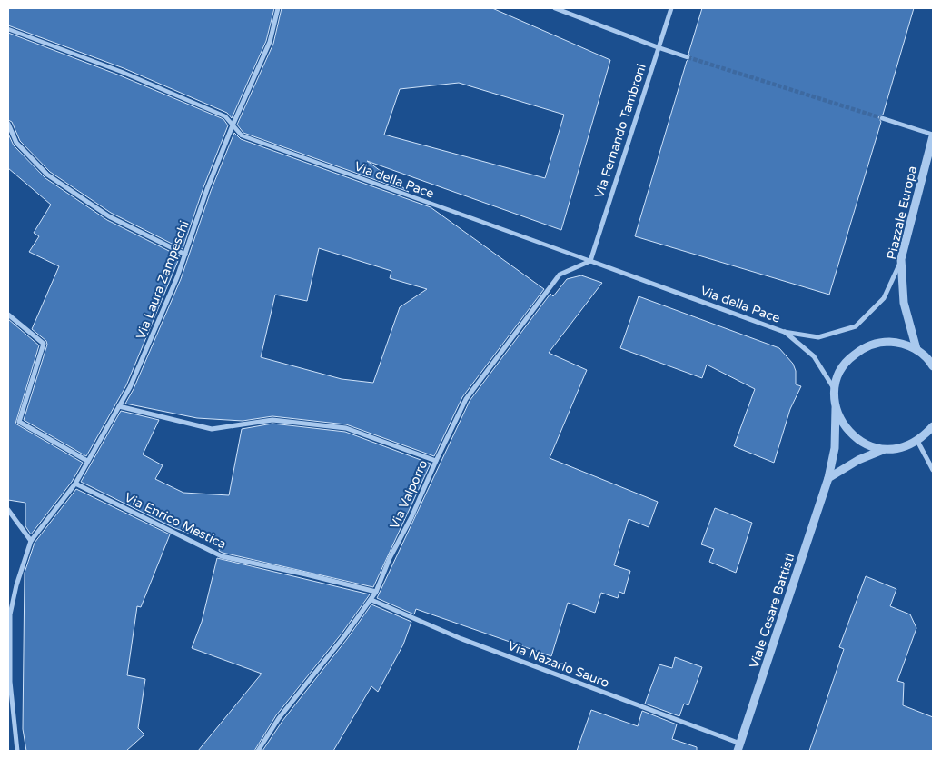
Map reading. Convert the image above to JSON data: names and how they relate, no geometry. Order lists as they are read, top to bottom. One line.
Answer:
{"streets":{"street":["Via Fernando Tambroni","Via della Pace","Piazzale Europa","Via Laura Zampeschi","Via Valporro","Via Enrico Mestica","Viale Cesare Battisti","Via Nazario Sauro"]},"crossings":[["Via Fernando Tambroni","Via della Pace"],["Via Fernando Tambroni","Via Valporro"],["Via della Pace","Piazzale Europa"],["Via della Pace","Via Laura Zampeschi"],["Via della Pace","Via Valporro"],["Via della Pace","Viale Cesare Battisti"],["Via Laura Zampeschi","Via Enrico Mestica"],["Via Valporro","Via Enrico Mestica"],["Via Valporro","Via Nazario Sauro"],["Viale Cesare Battisti","Via Nazario Sauro"]]}
